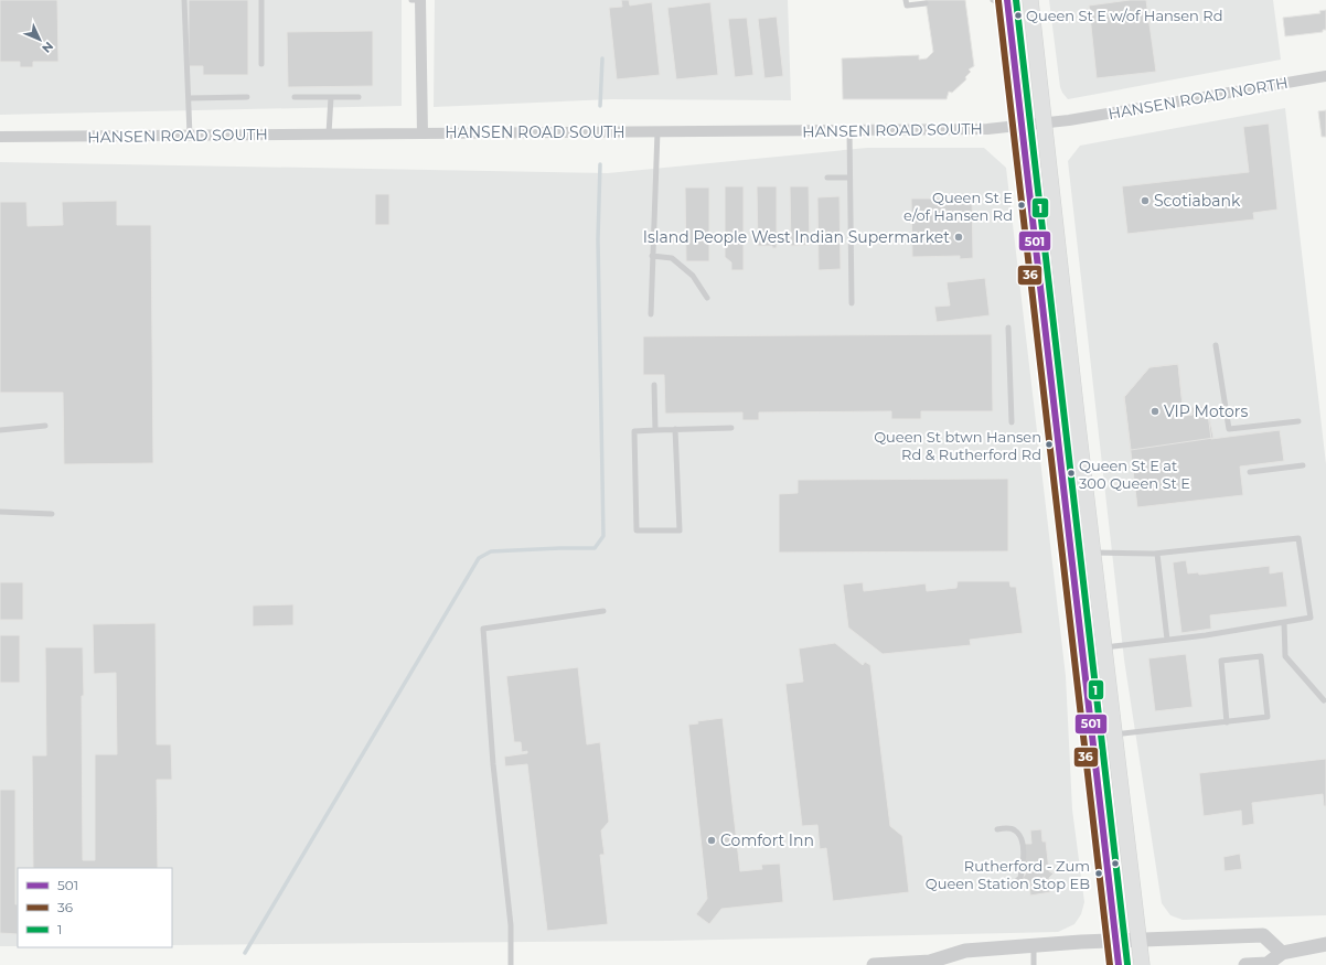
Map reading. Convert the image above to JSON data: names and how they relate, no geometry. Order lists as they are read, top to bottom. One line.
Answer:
{"streets":{"street":["HANSEN ROAD NORTH","HANSEN ROAD SOUTH"]},"crossings":[["HANSEN ROAD NORTH","HANSEN ROAD SOUTH"]],"places":["Queen St E w/of Hansen Rd","Scotiabank","Queen St E e/of Hansen Rd","Island People West Indian Supermarket","VIP Motors","Queen St btwn Hansen Rd & Rutherford Rd","Queen St E at 300 Queen St E","Comfort Inn","Rutherford - Zum Queen Station Stop EB"],"lines":["transit line 501","transit line 1","transit line 36"],"legend":["501","36","1"],"north":"bottom right"}
